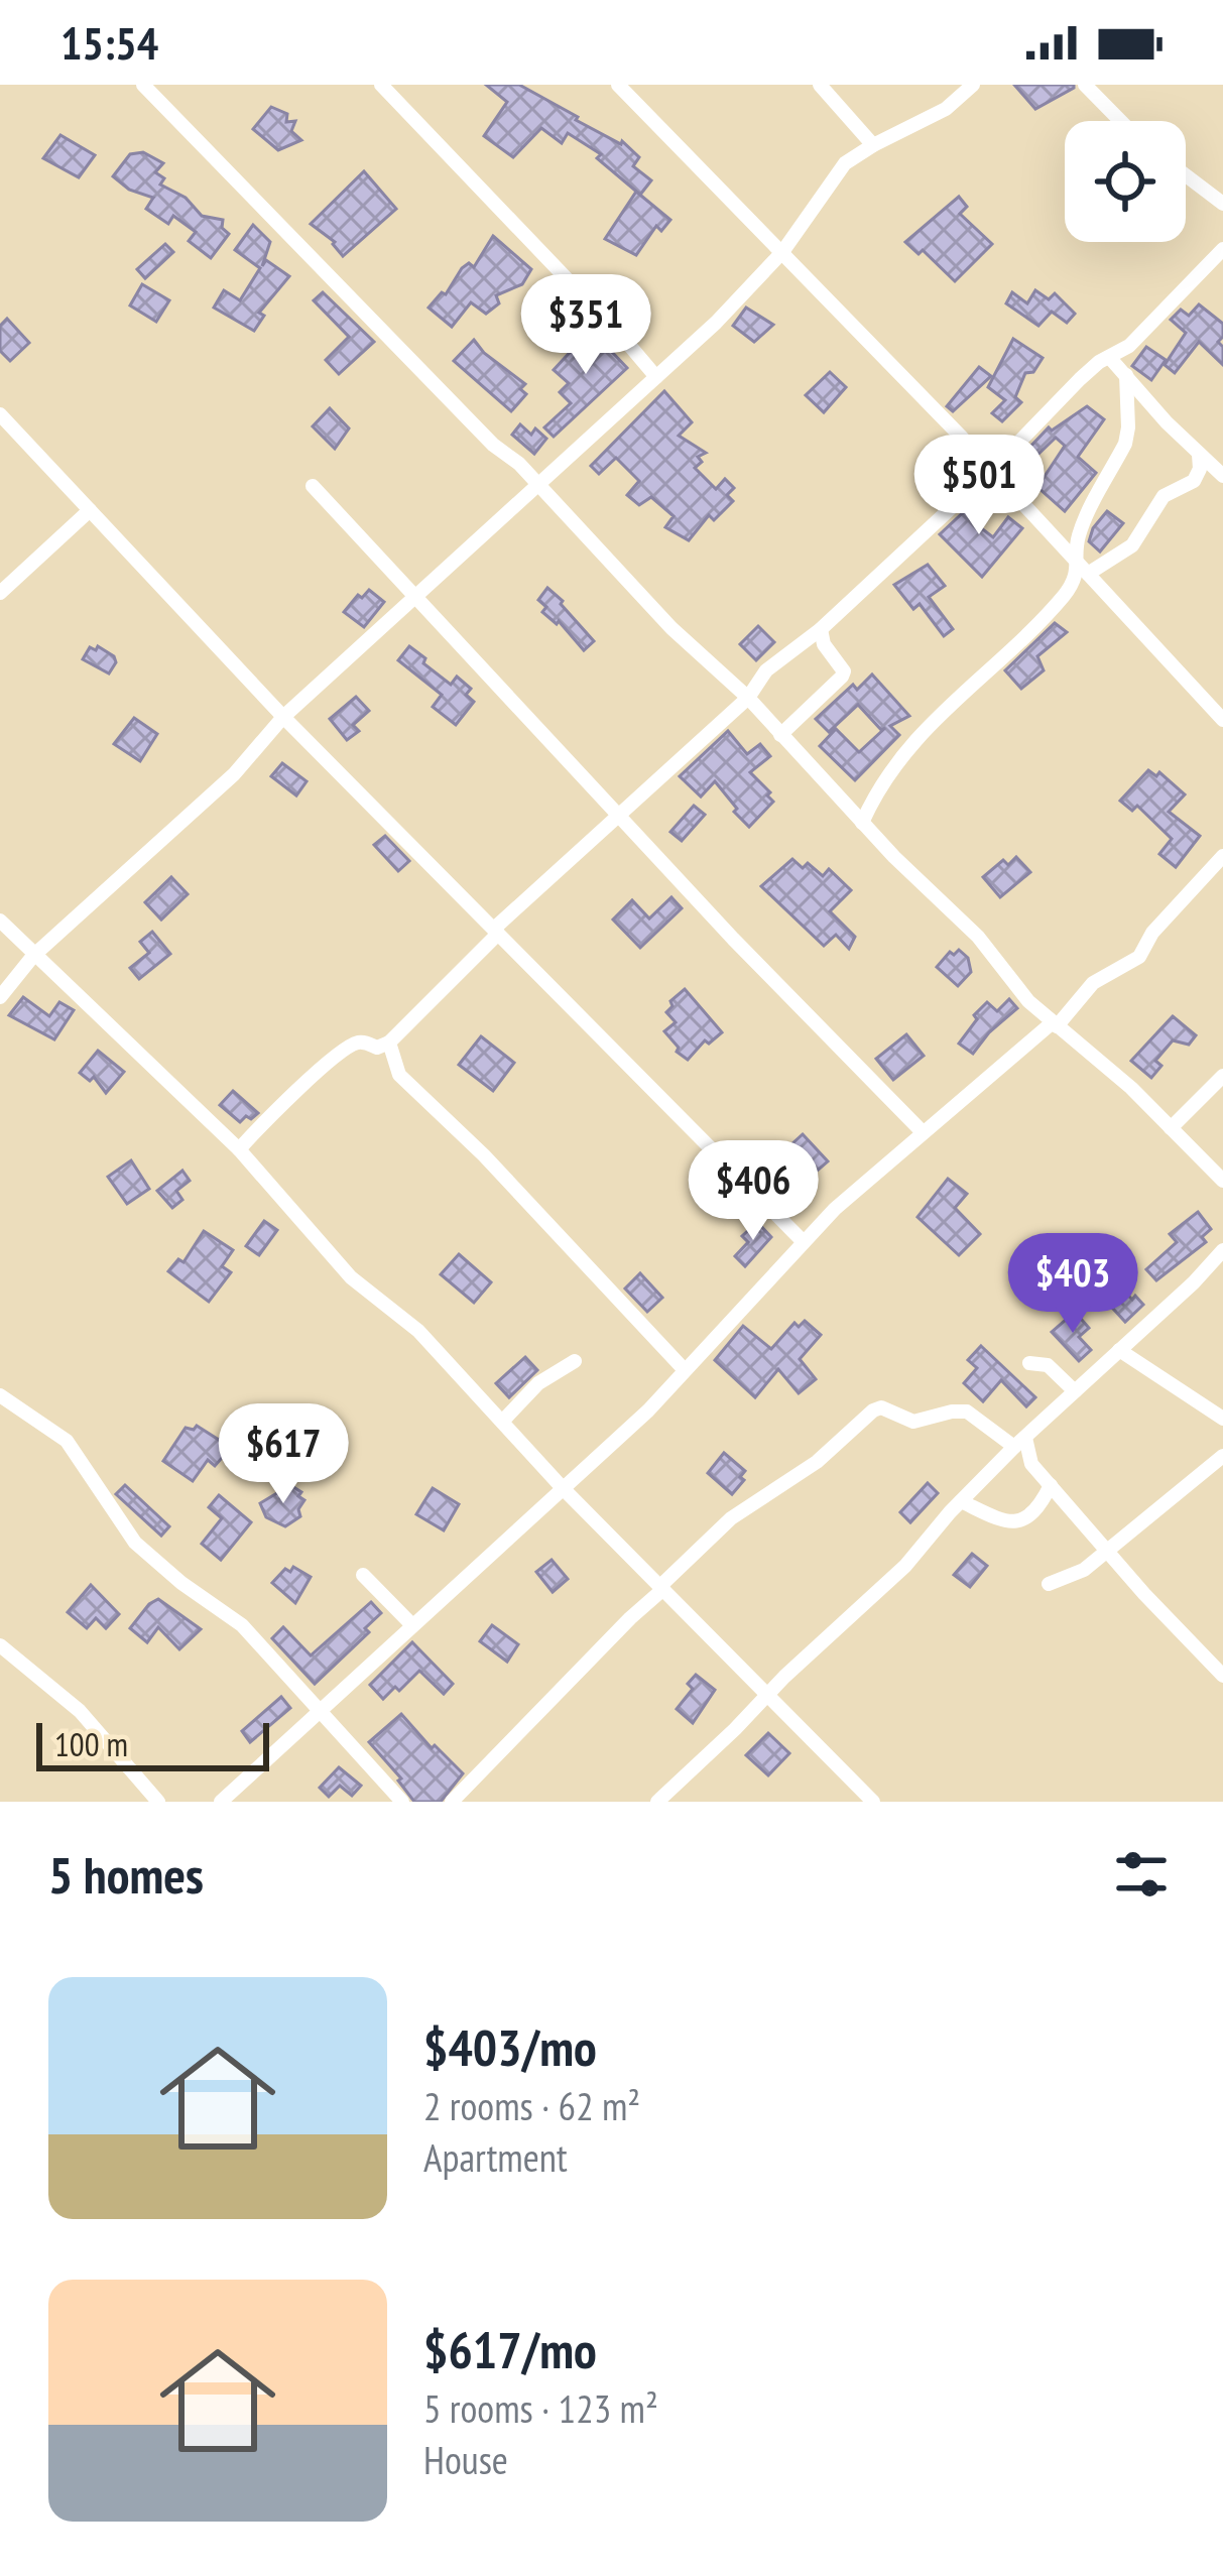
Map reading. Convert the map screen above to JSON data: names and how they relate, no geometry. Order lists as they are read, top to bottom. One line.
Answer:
{"scale_bar":"100 m","page":{"status":"15:54","price":["$351","$501","$406","$403","$617"],"scale":"100 m","heading":"5 homes","list":[{"name":"$403/mo","note":"2 rooms · 62 m² · Apartment"},{"name":"$617/mo","note":"5 rooms · 123 m² · House"}]}}
